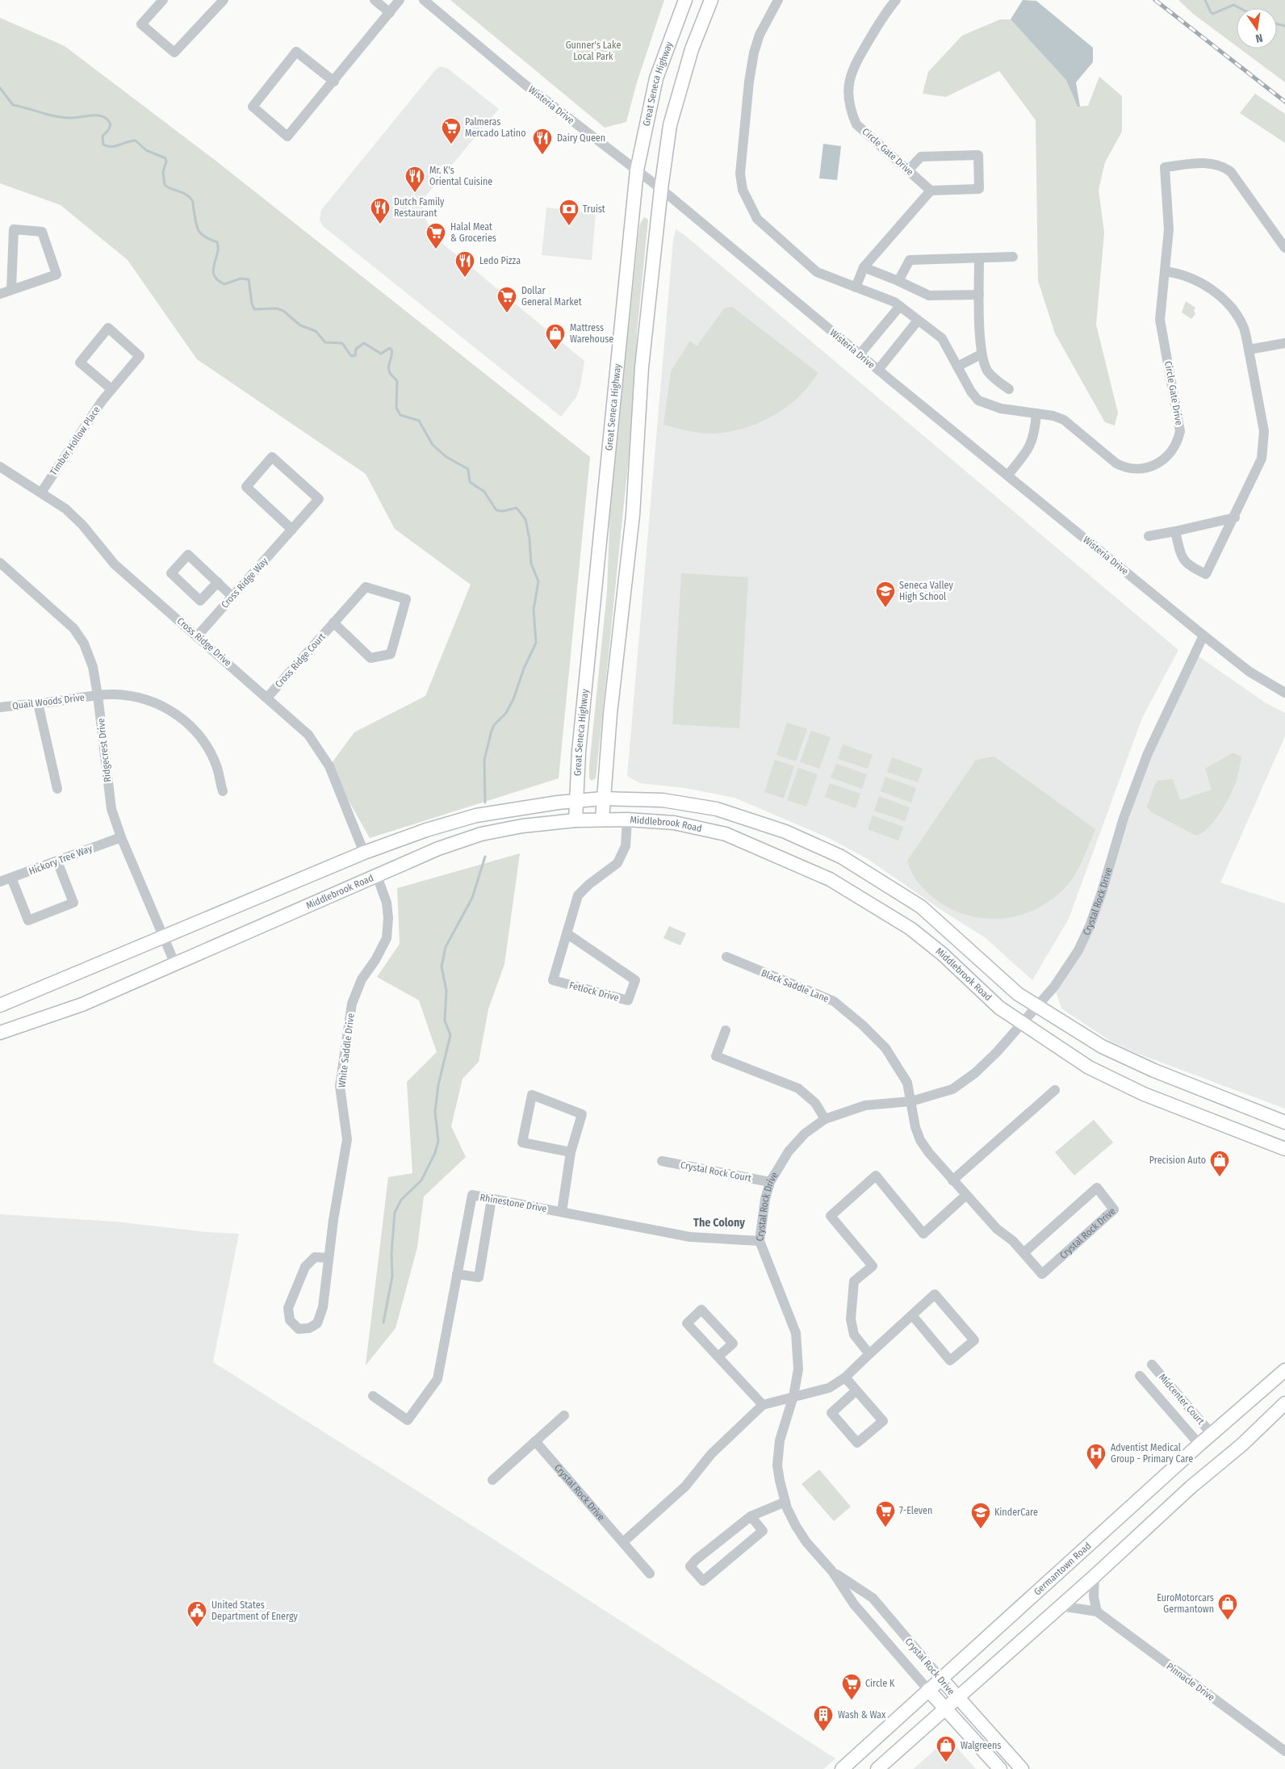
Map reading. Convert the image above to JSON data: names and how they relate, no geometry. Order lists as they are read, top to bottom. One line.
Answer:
{"streets":{"main road":["Great Seneca Highway","Middlebrook Road","Crystal Rock Drive","Germantown Road"],"street":["Wisteria Drive","Circle Gate Drive","Timber Hollow Place","Cross Ridge Way","Cross Ridge Drive","Cross Ridge Court","Quail Woods Drive","Ridgecrest Drive","Hickory Tree Way","Black Saddle Lane","Fetlock Drive","White Saddle Drive","Crystal Rock Court","Rhinestone Drive","Midcenter Court","Pinnacle Drive"]},"crossings":[["Great Seneca Highway","Wisteria Drive"],["Great Seneca Highway","Middlebrook Road"],["Wisteria Drive","Crystal Rock Drive"],["Timber Hollow Place","Cross Ridge Drive"],["Cross Ridge Way","Cross Ridge Drive"],["Cross Ridge Drive","Cross Ridge Court"],["Quail Woods Drive","Ridgecrest Drive"],["Ridgecrest Drive","Middlebrook Road"],["Ridgecrest Drive","Hickory Tree Way"],["Middlebrook Road","Crystal Rock Drive"],["Middlebrook Road","Fetlock Drive"],["Middlebrook Road","White Saddle Drive"],["Crystal Rock Drive","Black Saddle Lane"],["Crystal Rock Drive","Crystal Rock Court"],["Crystal Rock Drive","Rhinestone Drive"],["Crystal Rock Drive","Germantown Road"],["Midcenter Court","Germantown Road"]],"districts":["The Colony"],"parks":["Gunner's Lake Local Park"],"places":{"supermarket":["Palmeras Mercado Latino","Halal Meat & Groceries","Dollar General Market","7-Eleven","Circle K"],"restaurant":["Dairy Queen","Mr. K's Oriental Cuisine","Dutch Family Restaurant","Ledo Pizza"],"bank":["Truist"],"shop":["Mattress Warehouse","Precision Auto","EuroMotorcars Germantown","Walgreens"],"school or university":["Seneca Valley High School","KinderCare"],"hospital":["Adventist Medical Group - Primary Care"],"public building":["United States Department of Energy"],"building":["Wash & Wax"]},"north":"bottom"}
